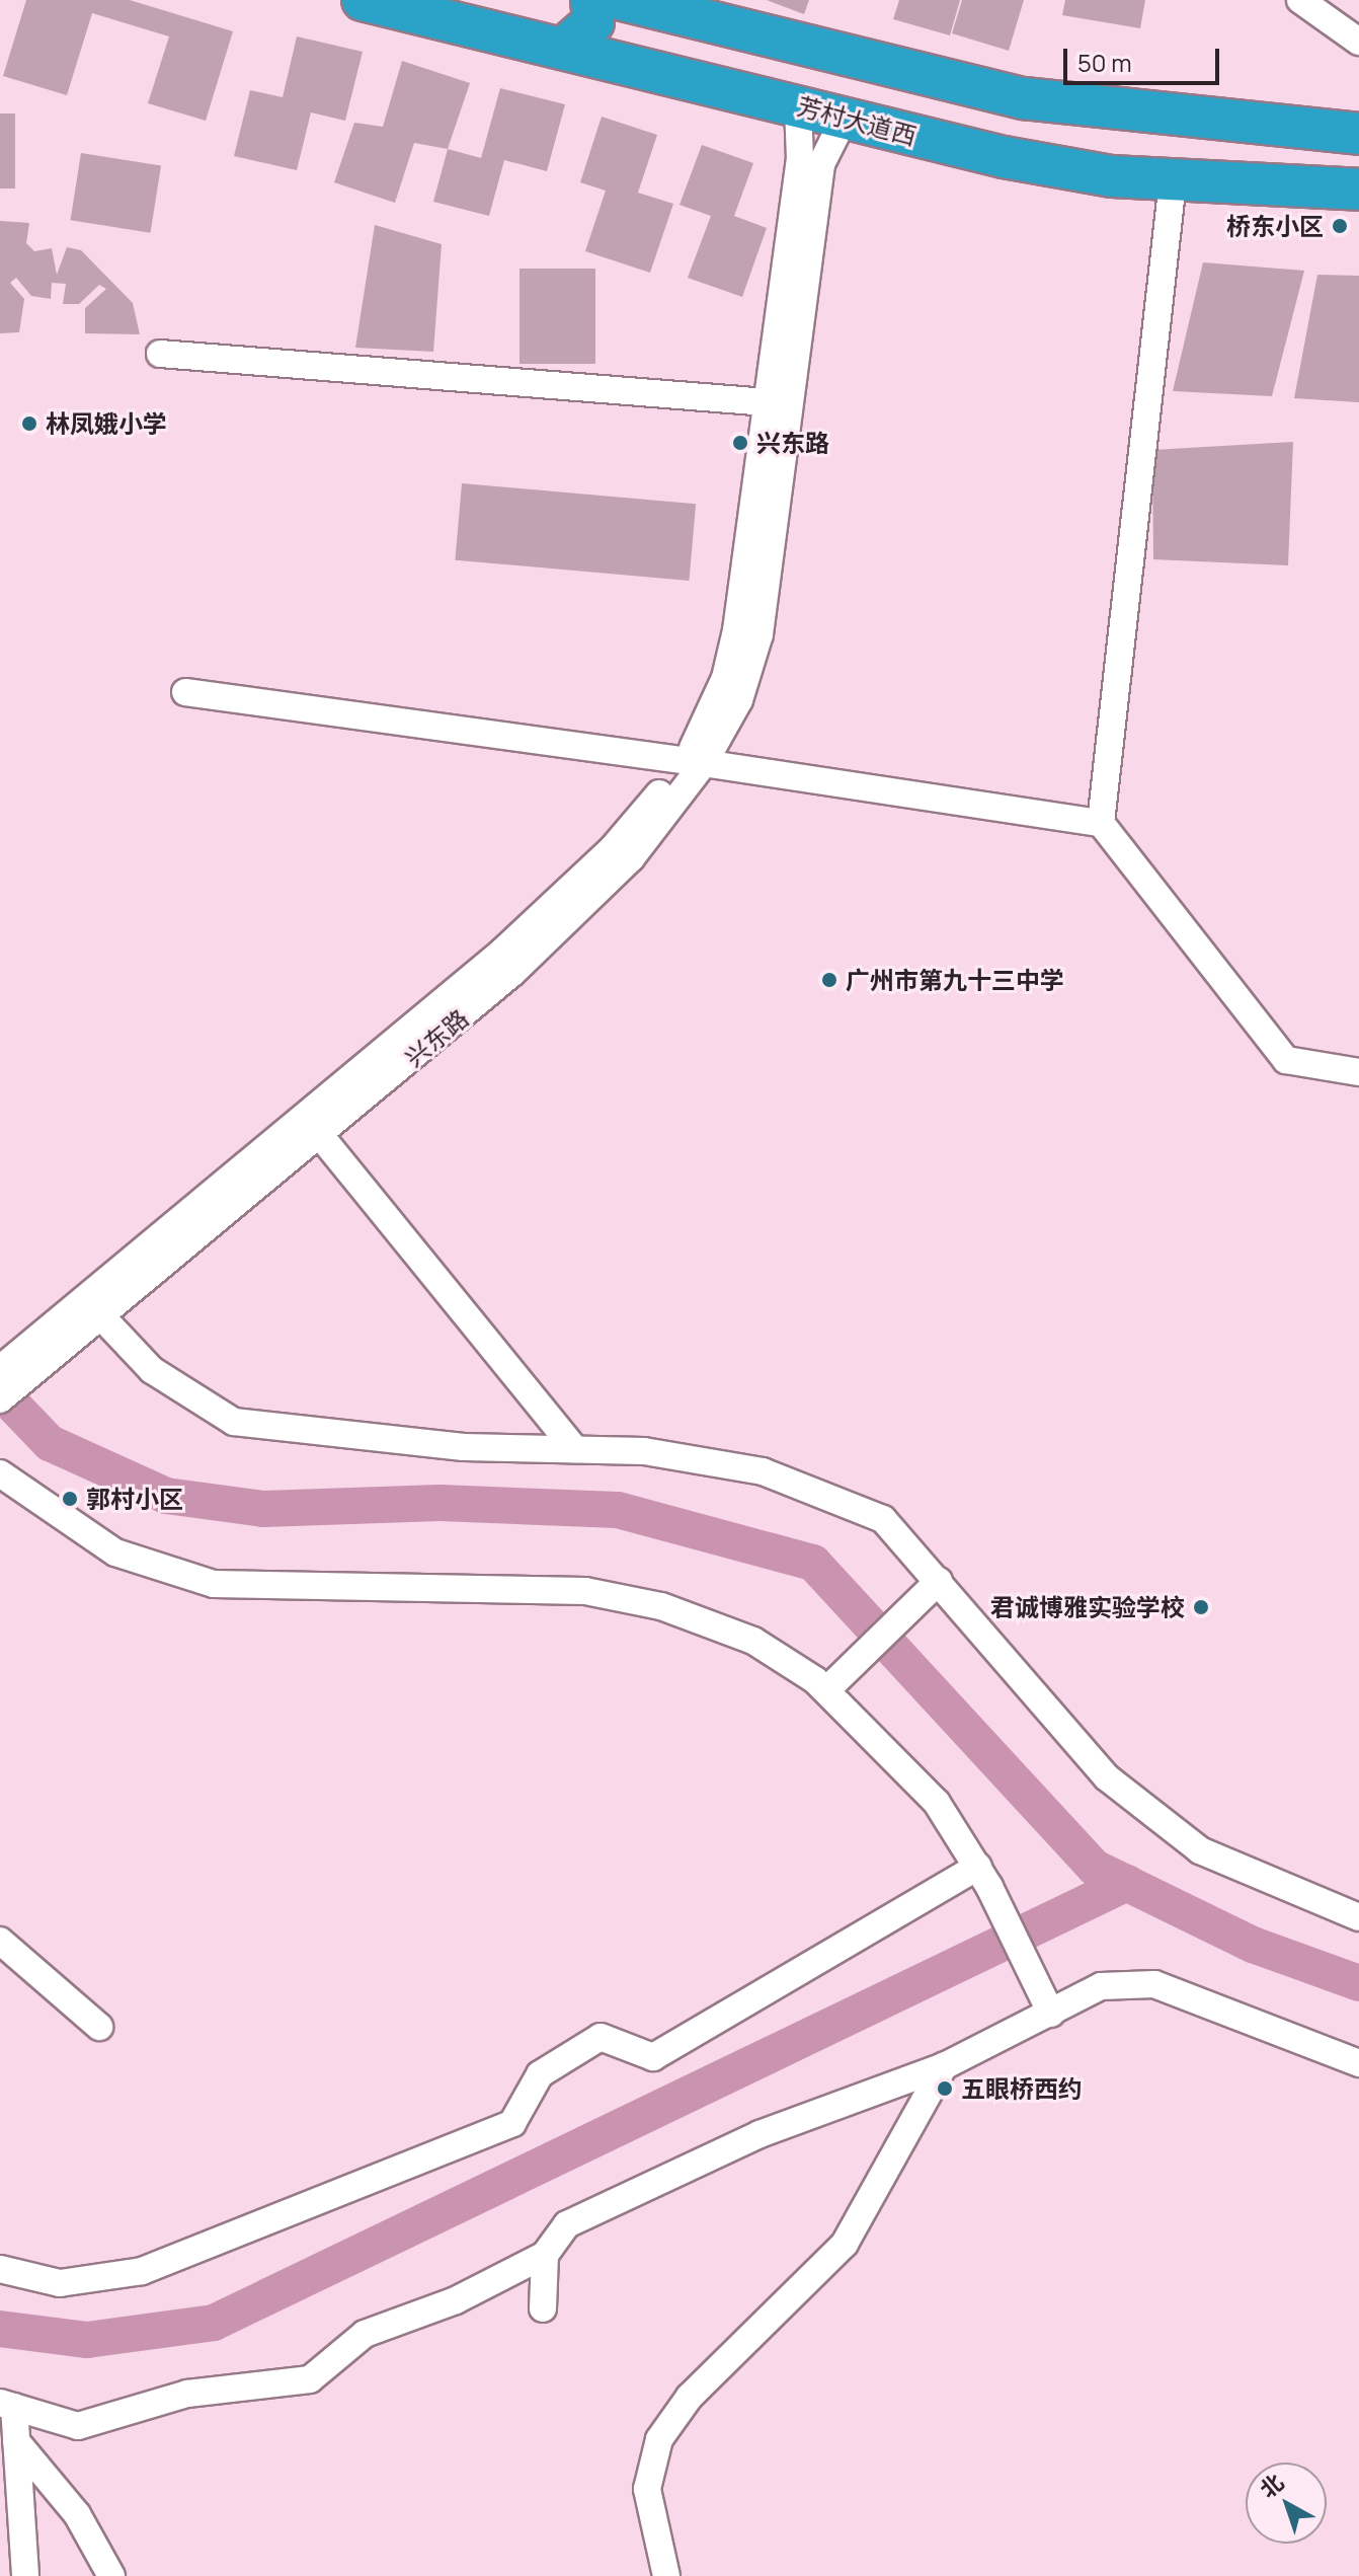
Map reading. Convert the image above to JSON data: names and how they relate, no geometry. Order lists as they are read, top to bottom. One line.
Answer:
{"streets":{"highway":["芳村大道西"],"street":["兴东路"]},"crossings":[["芳村大道西","兴东路"]],"places":["桥东小区","林凤娥小学","兴东路","广州市第九十三中学","郭村小区","君诚博雅实验学校","五眼桥西约"],"scale_bar":"50 m","north":"top left"}
